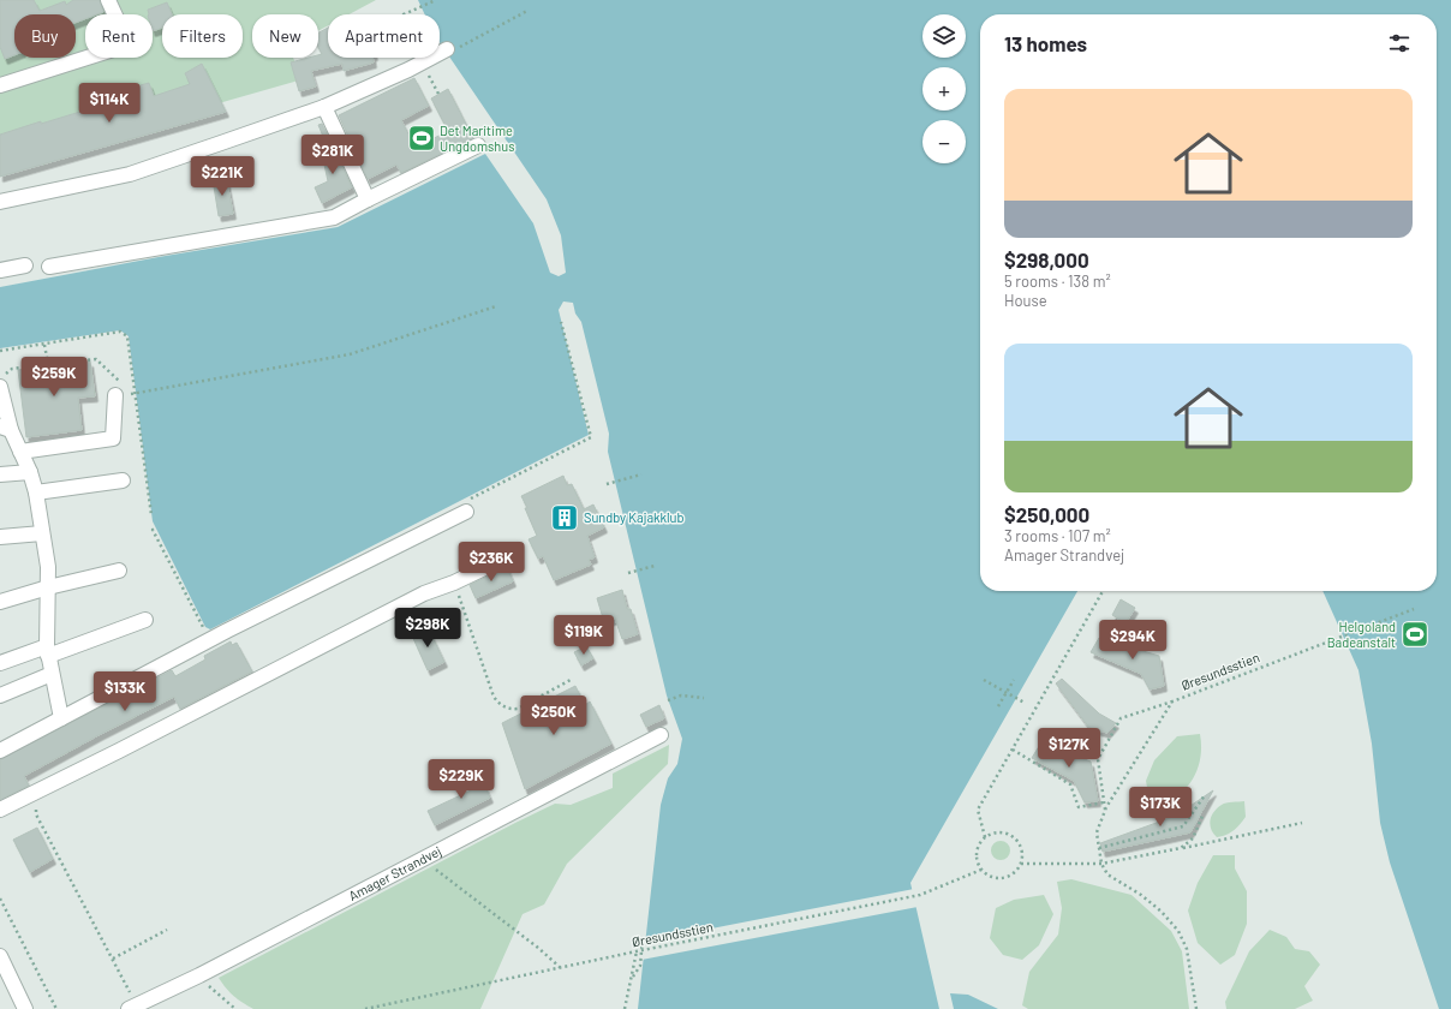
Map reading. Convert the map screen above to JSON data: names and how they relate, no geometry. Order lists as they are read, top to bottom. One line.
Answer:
{"streets":{"street":["Amager Strandvej"],"path":["Øresundsstien"]},"places":{"sports":["Det Maritime Ungdomshus","Helgoland Badeanstalt"],"building":["Sundby Kajakklub"]},"page":{"map_buttons":["+","−"],"chip":["Buy","Rent","Filters","New","Apartment"],"heading":"13 homes","list":[{"name":"$298,000","note":"5 rooms · 138 m² · House"},{"name":"$250,000","note":"3 rooms · 107 m² · Amager Strandvej"}],"price":["$114K","$281K","$221K","$259K","$236K","$298K","$119K","$294K","$133K","$250K","$127K","$229K","$173K"]}}
